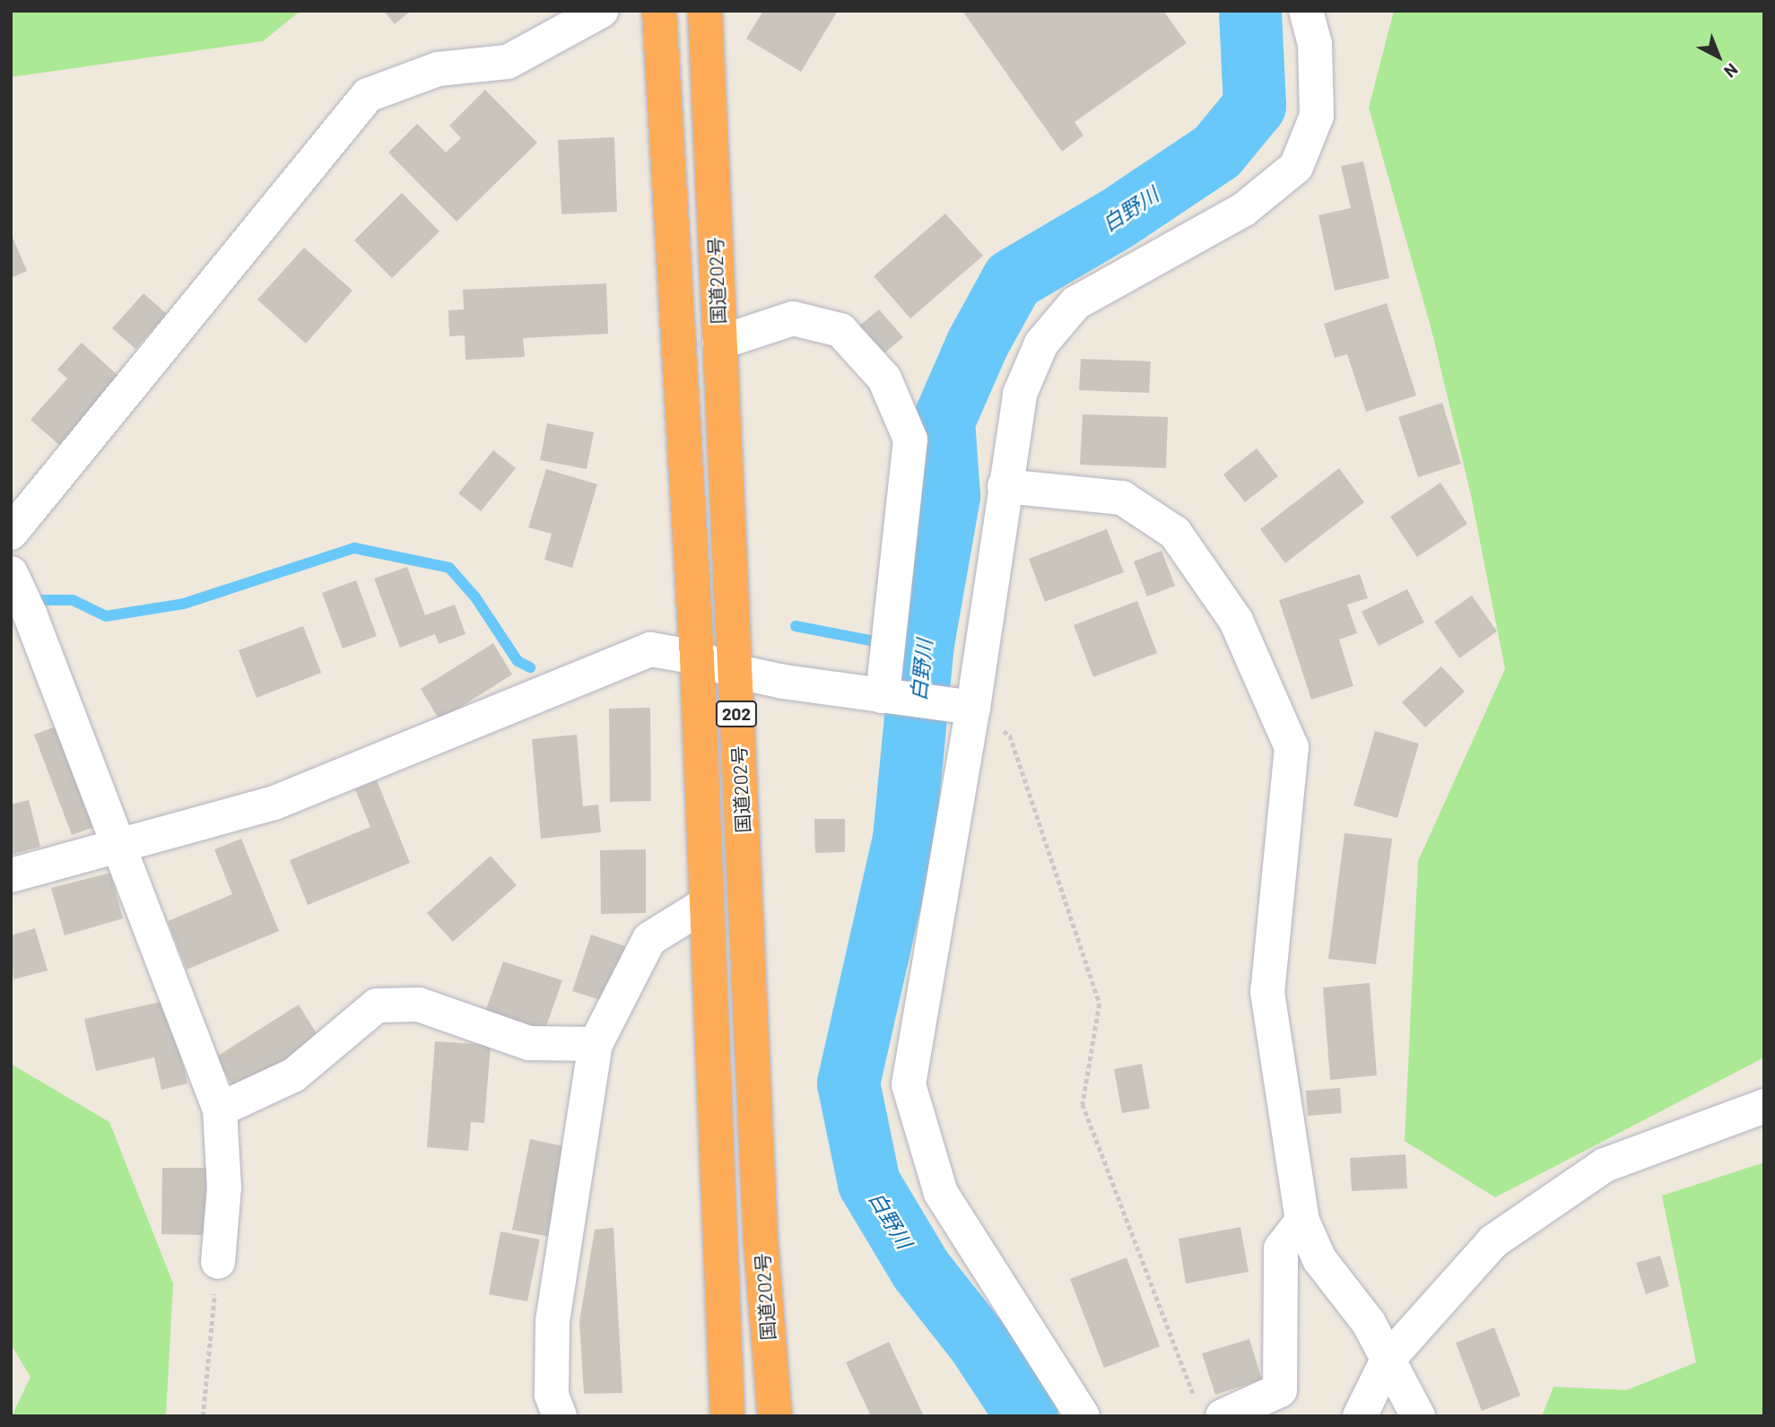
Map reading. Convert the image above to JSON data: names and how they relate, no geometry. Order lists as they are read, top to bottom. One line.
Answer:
{"streets":{"highway":["国道202号","202"]},"water":["白野川"],"north":"bottom right"}
